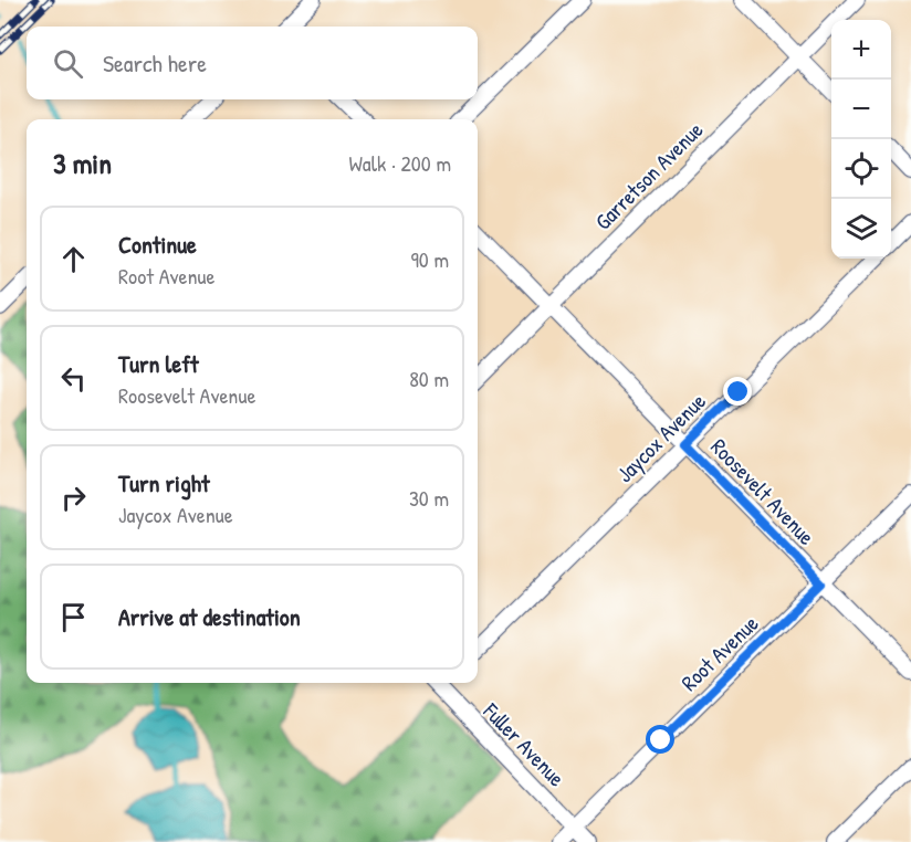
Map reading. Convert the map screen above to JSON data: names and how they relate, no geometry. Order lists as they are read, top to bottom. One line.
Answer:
{"streets":{"street":["Garretson Avenue","Jaycox Avenue","Roosevelt Avenue","Root Avenue","Fuller Avenue"]},"crossings":[["Garretson Avenue","Roosevelt Avenue"],["Jaycox Avenue","Roosevelt Avenue"],["Roosevelt Avenue","Root Avenue"],["Root Avenue","Fuller Avenue"]],"page":{"map_buttons":["+","−"],"search":"Search here","heading":["3 min","Walk · 200 m"],"list":[["Continue","Root Avenue","90 m"],["Turn left","Roosevelt Avenue","80 m"],["Turn right","Jaycox Avenue","30 m"],"Arrive at destination"]}}
